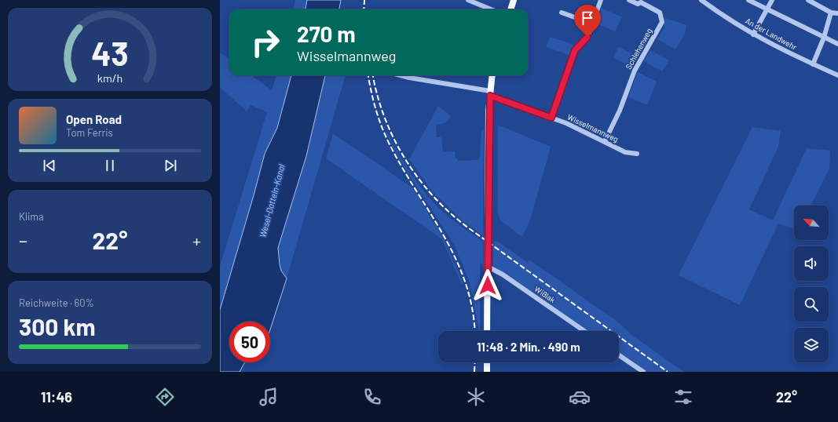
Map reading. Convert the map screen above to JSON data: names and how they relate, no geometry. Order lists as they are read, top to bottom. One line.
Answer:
{"streets":{"street":["An der Landwehr","Schlehenweg","Wisselmannweg","Wißlak"]},"crossings":[["Schlehenweg","Wisselmannweg"]],"water":["Wesel-Datteln-Kanal"],"north":"top left","page":{"turn":["270 m","Wisselmannweg"],"song":["Open Road","Tom Ferris"],"tile":["Klima",["Reichweite · 60%","300 km"]],"heat":["−","22°","+"],"limit":"50","trip":"11:48 · 2 Min. · 490 m","tabs":["11:46","22°"],"gauge":["43","km/h"]}}
